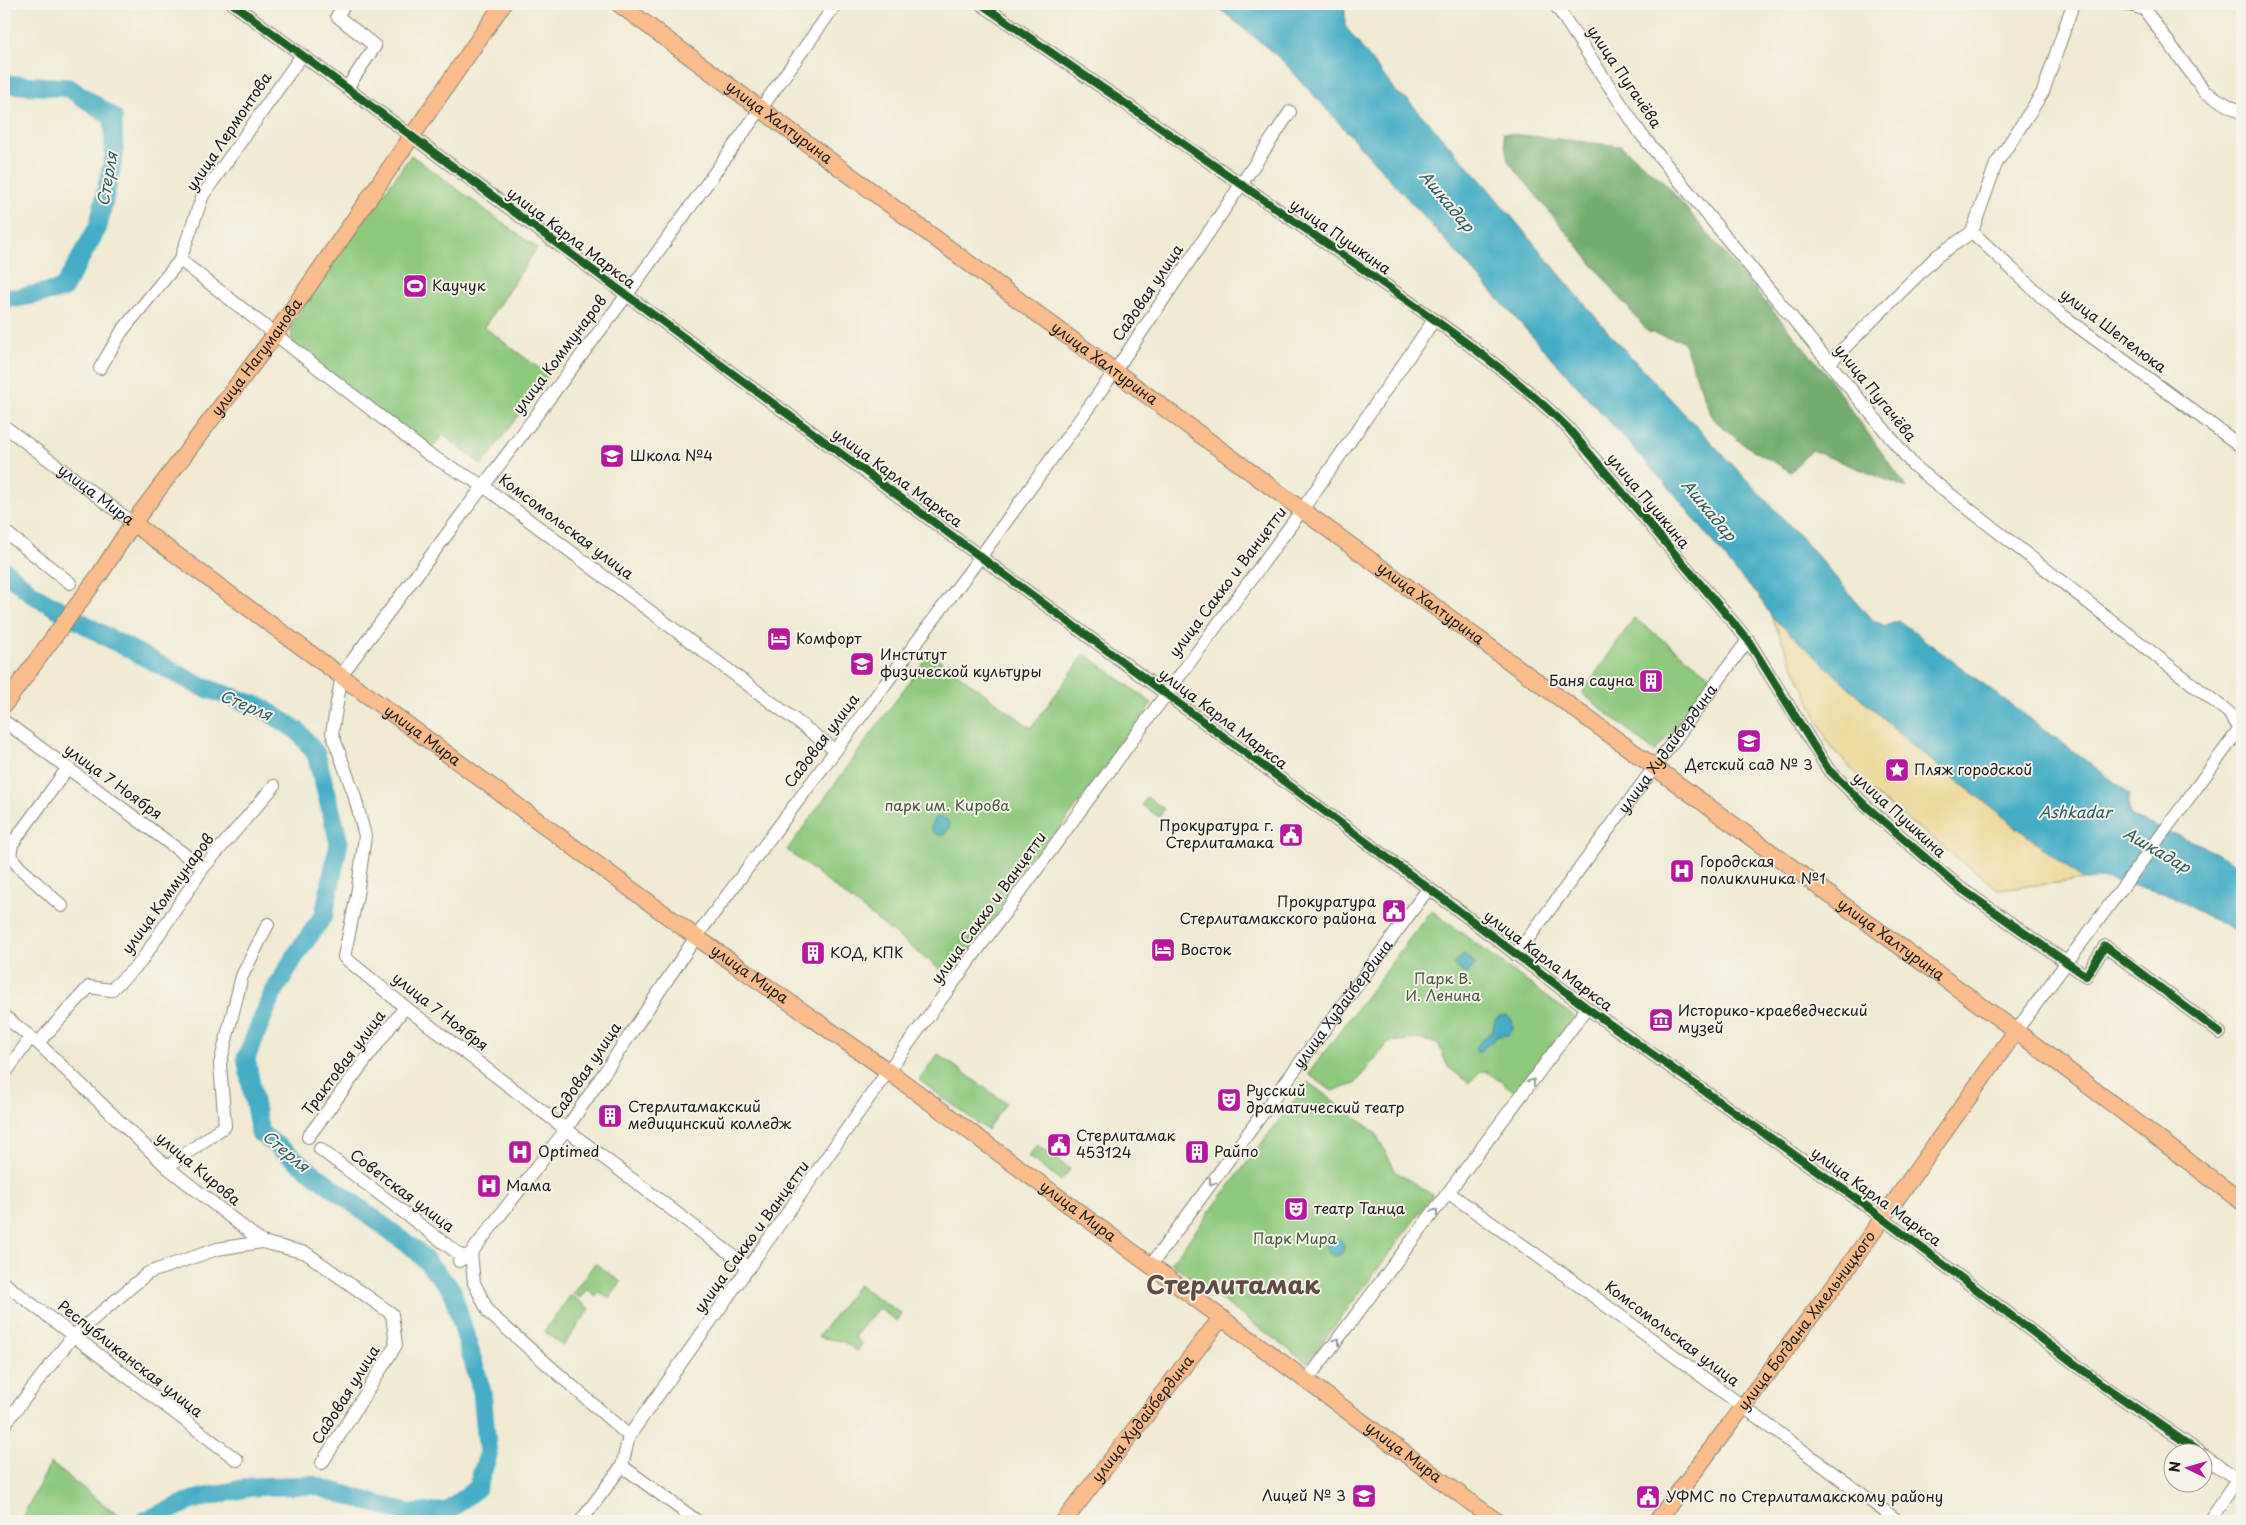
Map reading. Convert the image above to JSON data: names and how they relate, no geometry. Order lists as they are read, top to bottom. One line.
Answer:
{"streets":{"main road":["улица Халтурина","улица Нагуманова","улица Мира","улица Худайбердина","улица Богдана Хмельницкого"],"street":["улица Пугачёва","улица Лермонтова","улица Пушкина","улица Карла Маркса","Садовая улица","улица Шепелюка","улица Коммунаров","Комсомольская улица","улица Сакко и Ванцетти","улица 7 Ноября","Трактовая улица","улица Кирова","Советская улица","Республиканская улица"]},"crossings":[["улица Пугачёва","улица Богдана Хмельницкого"],["улица Халтурина","Садовая улица"],["улица Халтурина","улица Коммунаров"],["улица Халтурина","улица Сакко и Ванцетти"],["улица Халтурина","улица Худайбердина"],["улица Халтурина","улица Богдана Хмельницкого"],["улица Лермонтова","улица Карла Маркса"],["улица Пушкина","Садовая улица"],["улица Пушкина","улица Сакко и Ванцетти"],["улица Пушкина","улица Худайбердина"],["улица Пушкина","улица Богдана Хмельницкого"],["улица Карла Маркса","Садовая улица"],["улица Карла Маркса","улица Коммунаров"],["улица Карла Маркса","улица Нагуманова"],["улица Карла Маркса","улица Сакко и Ванцетти"],["улица Карла Маркса","улица Худайбердина"],["улица Карла Маркса","улица Богдана Хмельницкого"],["Садовая улица","улица Мира"],["Садовая улица","Комсомольская улица"],["Садовая улица","улица 7 Ноября"],["Садовая улица","улица Кирова"],["Садовая улица","Советская улица"],["улица Коммунаров","улица Мира"],["улица Коммунаров","Комсомольская улица"],["улица Коммунаров","улица 7 Ноября"],["улица Коммунаров","улица Кирова"],["улица Нагуманова","улица Мира"],["улица Нагуманова","Комсомольская улица"],["улица Мира","улица Сакко и Ванцетти"],["улица Мира","улица Худайбердина"],["улица Мира","улица 7 Ноября"],["Комсомольская улица","улица Богдана Хмельницкого"],["улица Сакко и Ванцетти","улица 7 Ноября"],["улица 7 Ноября","Трактовая улица"]],"districts":["Стерлитамак"],"water":["Стерля","Ашкадар","Ashkadar"],"parks":["парк им. Кирова","Парк В. И. Ленина","Парк Мира"],"places":{"sports":["Каучук"],"school or university":["Школа №4","Институт физической культуры","Детский сад № 3","Лицей № 3"],"hotel":["Комфорт","Восток"],"building":["Баня сауна","КОД, КПК","Стерлитамакский медицинский колледж","Райпо"],"place":["Пляж городской"],"public building":["Прокуратура г. Стерлитамака","Прокуратура Стерлитамакского района","Стерлитамак 453124","УФМС по Стерлитамакскому району"],"hospital":["Городская поликлиника №1","Optimed","Мама"],"museum":["Историко-краеведческий музей"],"theatre":["Русский драматический театр","театр Танца"]},"north":"left"}
